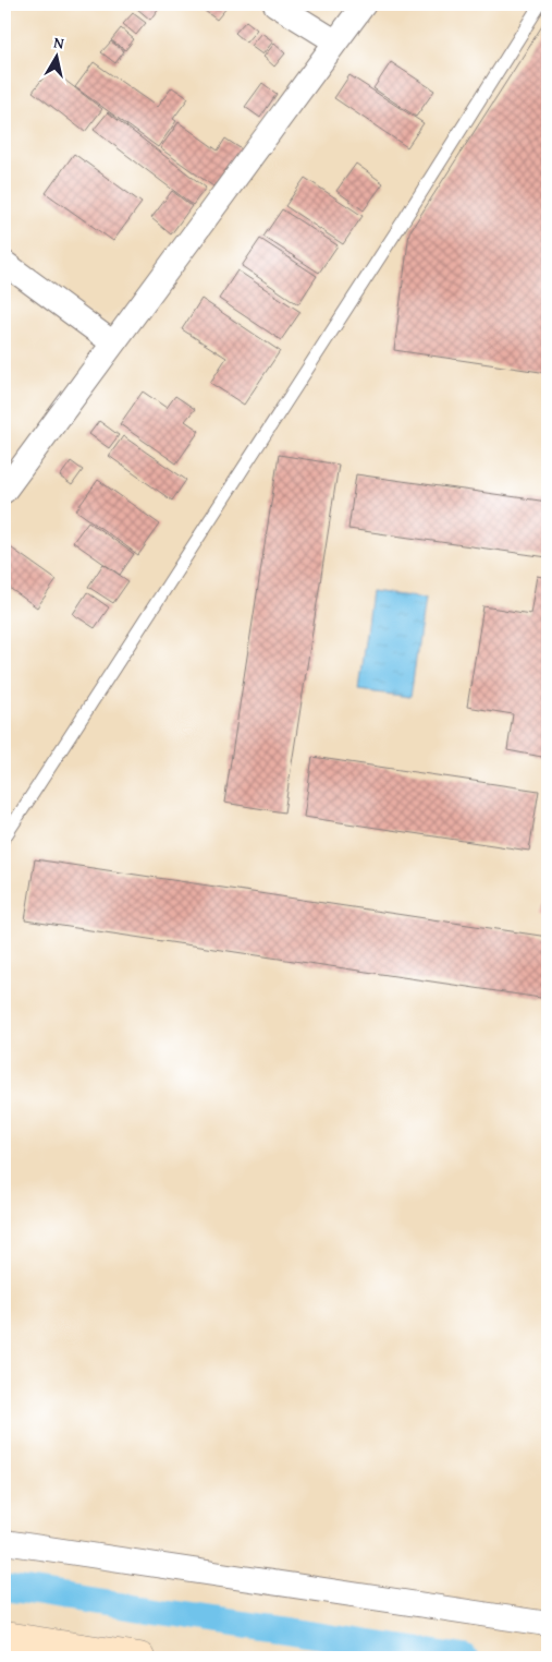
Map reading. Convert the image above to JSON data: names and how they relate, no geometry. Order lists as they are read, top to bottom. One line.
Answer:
{"north":"top"}
